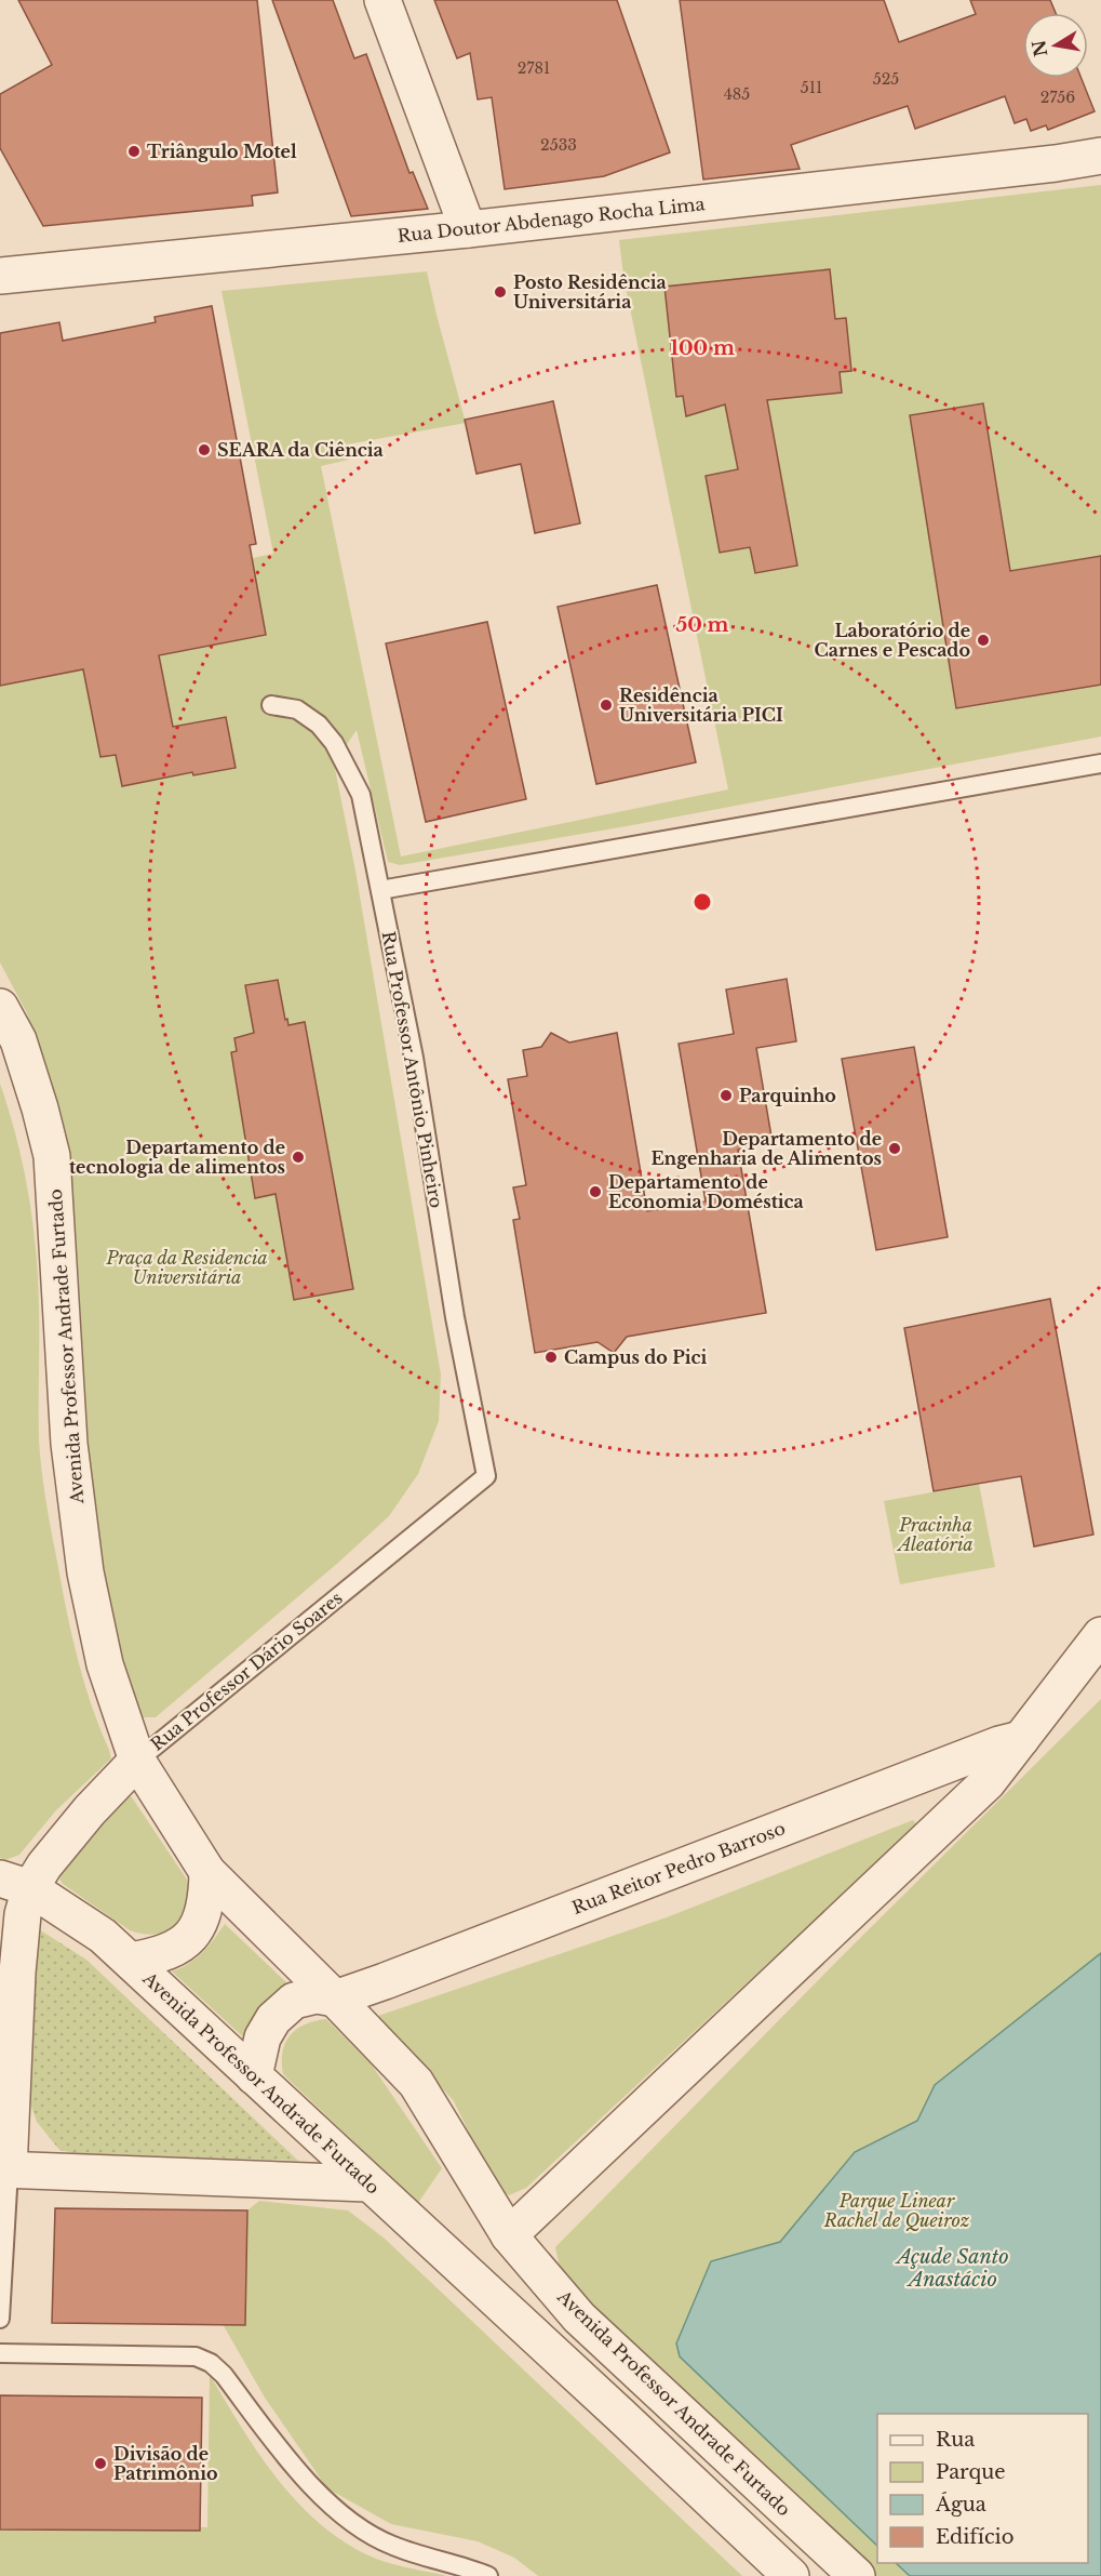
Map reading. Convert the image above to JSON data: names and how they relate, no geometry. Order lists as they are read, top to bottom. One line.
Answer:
{"streets":{"street":["Rua Doutor Abdenago Rocha Lima","Avenida Professor Andrade Furtado","Rua Professor Dário Soares","Rua Reitor Pedro Barroso"],"lane":["Rua Professor Antônio Pinheiro"]},"crossings":[["Rua Professor Antônio Pinheiro","Rua Professor Dário Soares"],["Avenida Professor Andrade Furtado","Rua Professor Dário Soares"],["Avenida Professor Andrade Furtado","Rua Reitor Pedro Barroso"]],"water":["Açude Santo Anastácio"],"parks":["Praça da Residencia Universitária","Pracinha Aleatória","Parque Linear Rachel de Queiroz"],"places":["Triângulo Motel","Posto Residência Universitária","SEARA da Ciência","Laboratório de Carnes e Pescado","Residência Universitária PICI","Parquinho","Departamento de Engenharia de Alimentos","Departamento de tecnologia de alimentos","Departamento de Economia Doméstica","Campus do Pici","Divisão de Patrimônio"],"house_numbers":["2781","525","511","485","2756","2533"],"legend":["Rua","Parque","Água","Edifício"],"north":"left","rings":["100 m","50 m"]}
